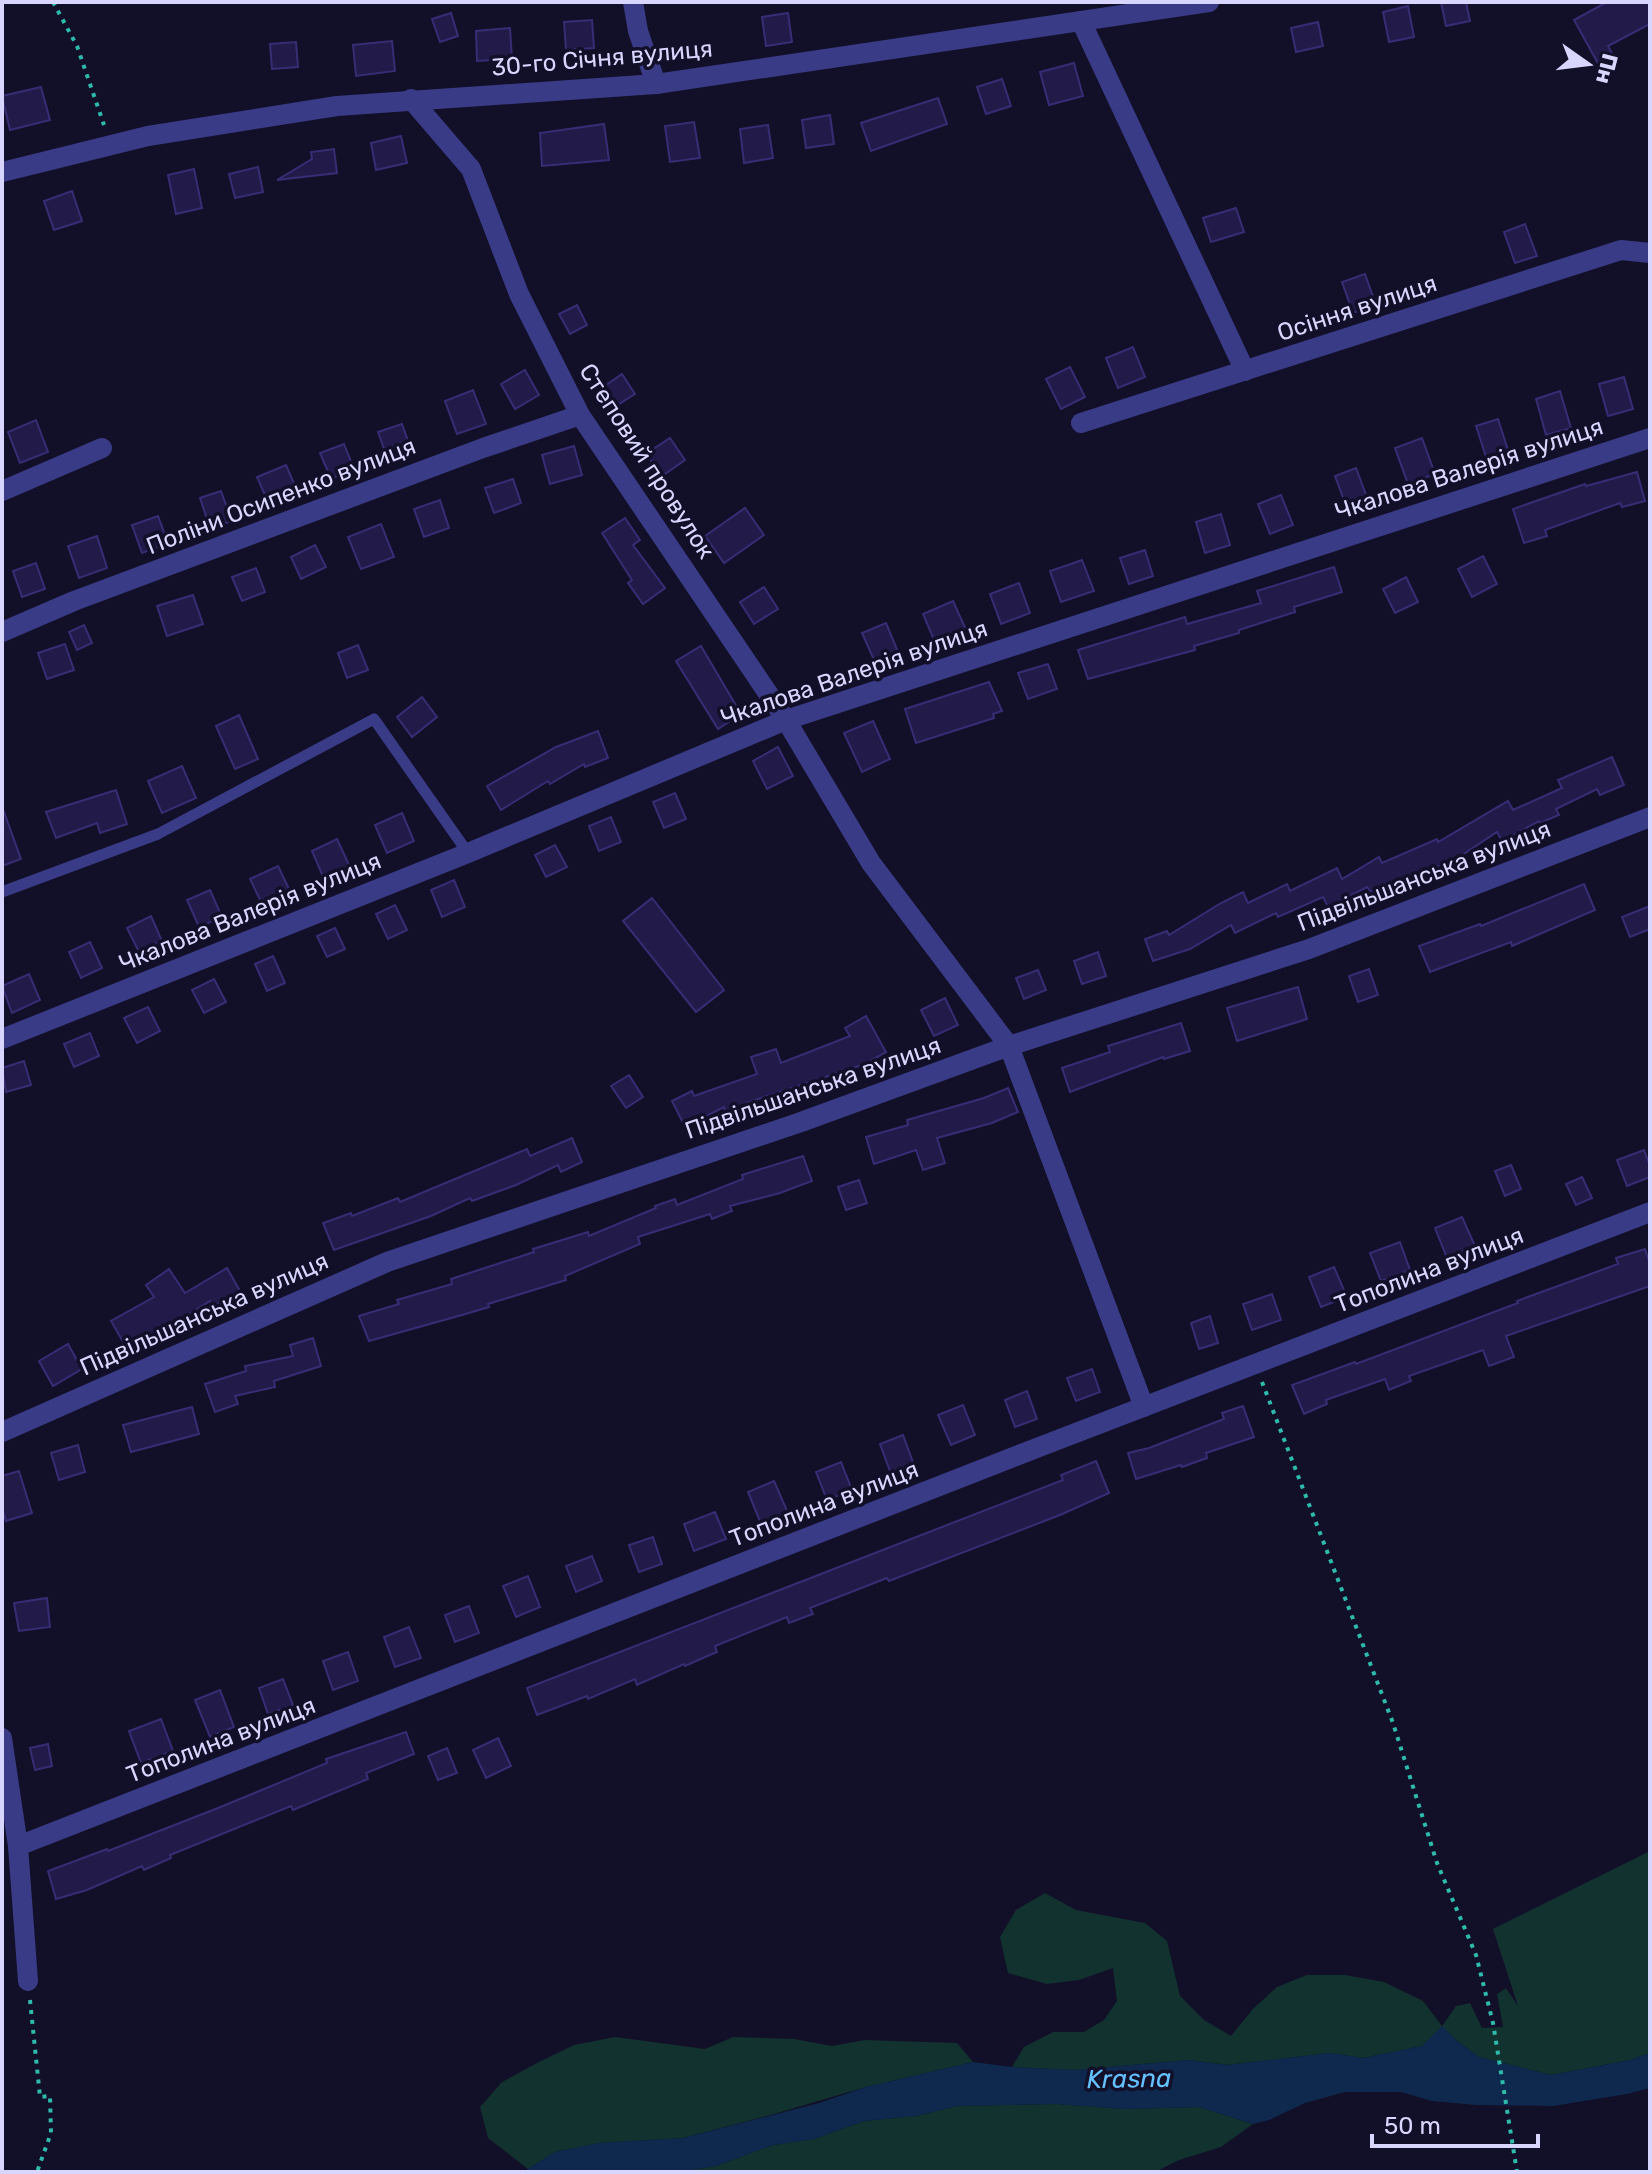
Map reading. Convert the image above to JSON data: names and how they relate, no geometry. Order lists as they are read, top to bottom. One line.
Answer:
{"streets":{"street":["30-го Січня вулиця","Осіння вулиця","Степовий провулок","Чкалова Валерія вулиця","Поліни Осипенко вулиця","Підвільшанська вулиця","Тополина вулиця"]},"crossings":[["30-го Січня вулиця","Степовий провулок"],["Степовий провулок","Чкалова Валерія вулиця"],["Степовий провулок","Поліни Осипенко вулиця"],["Степовий провулок","Підвільшанська вулиця"],["Степовий провулок","Тополина вулиця"]],"water":["Krasna"],"scale_bar":"50 m","north":"right"}
